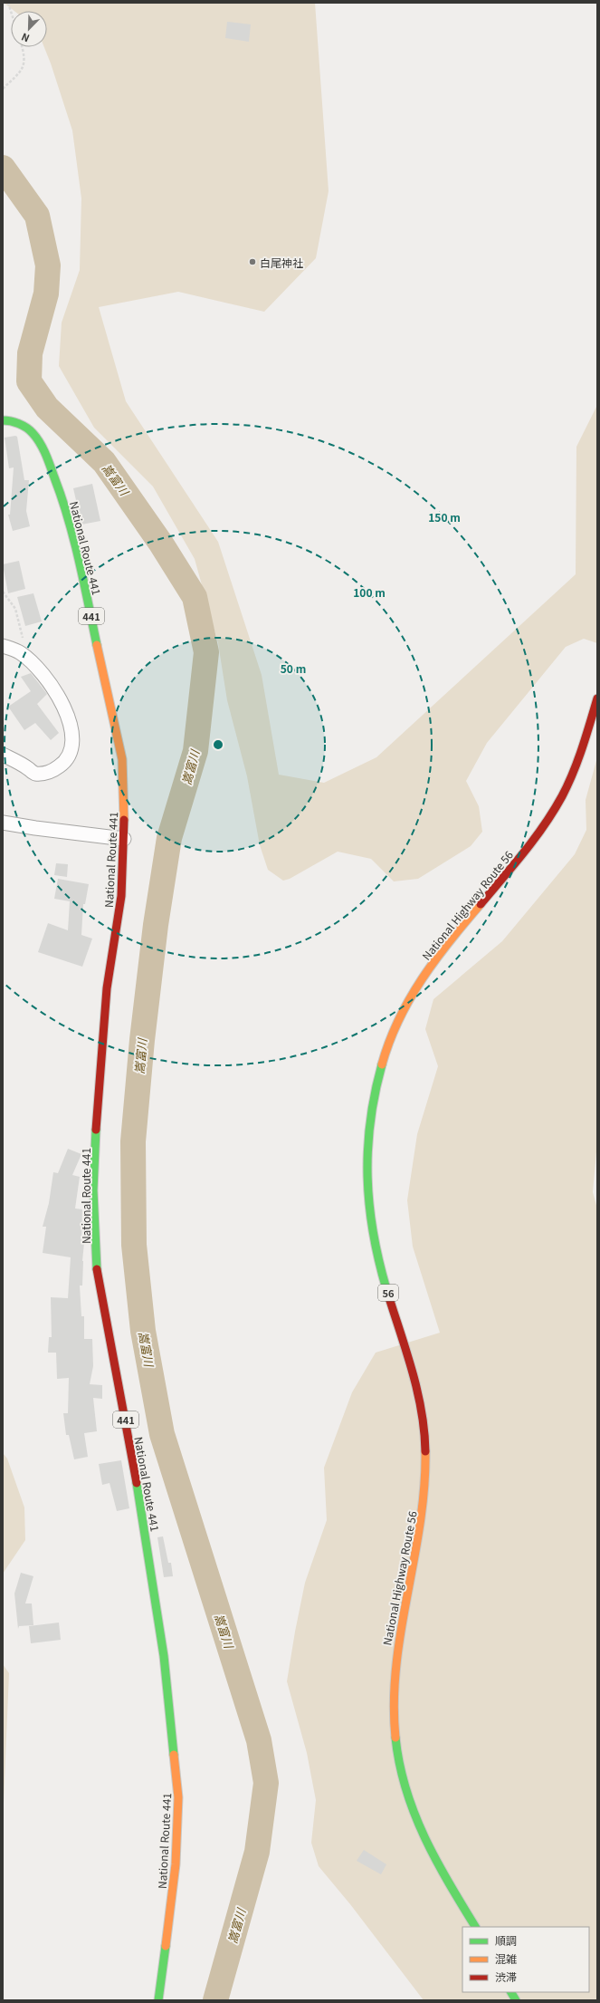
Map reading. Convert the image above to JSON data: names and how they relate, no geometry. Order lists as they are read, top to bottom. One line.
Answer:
{"streets":{"highway":["National Route 441","441","National Highway Route 56","56"]},"water":["嵩富川"],"places":["白尾神社"],"legend":["順調","混雑","渋滞"],"north":"bottom left","rings":["150 m","100 m","50 m"]}
